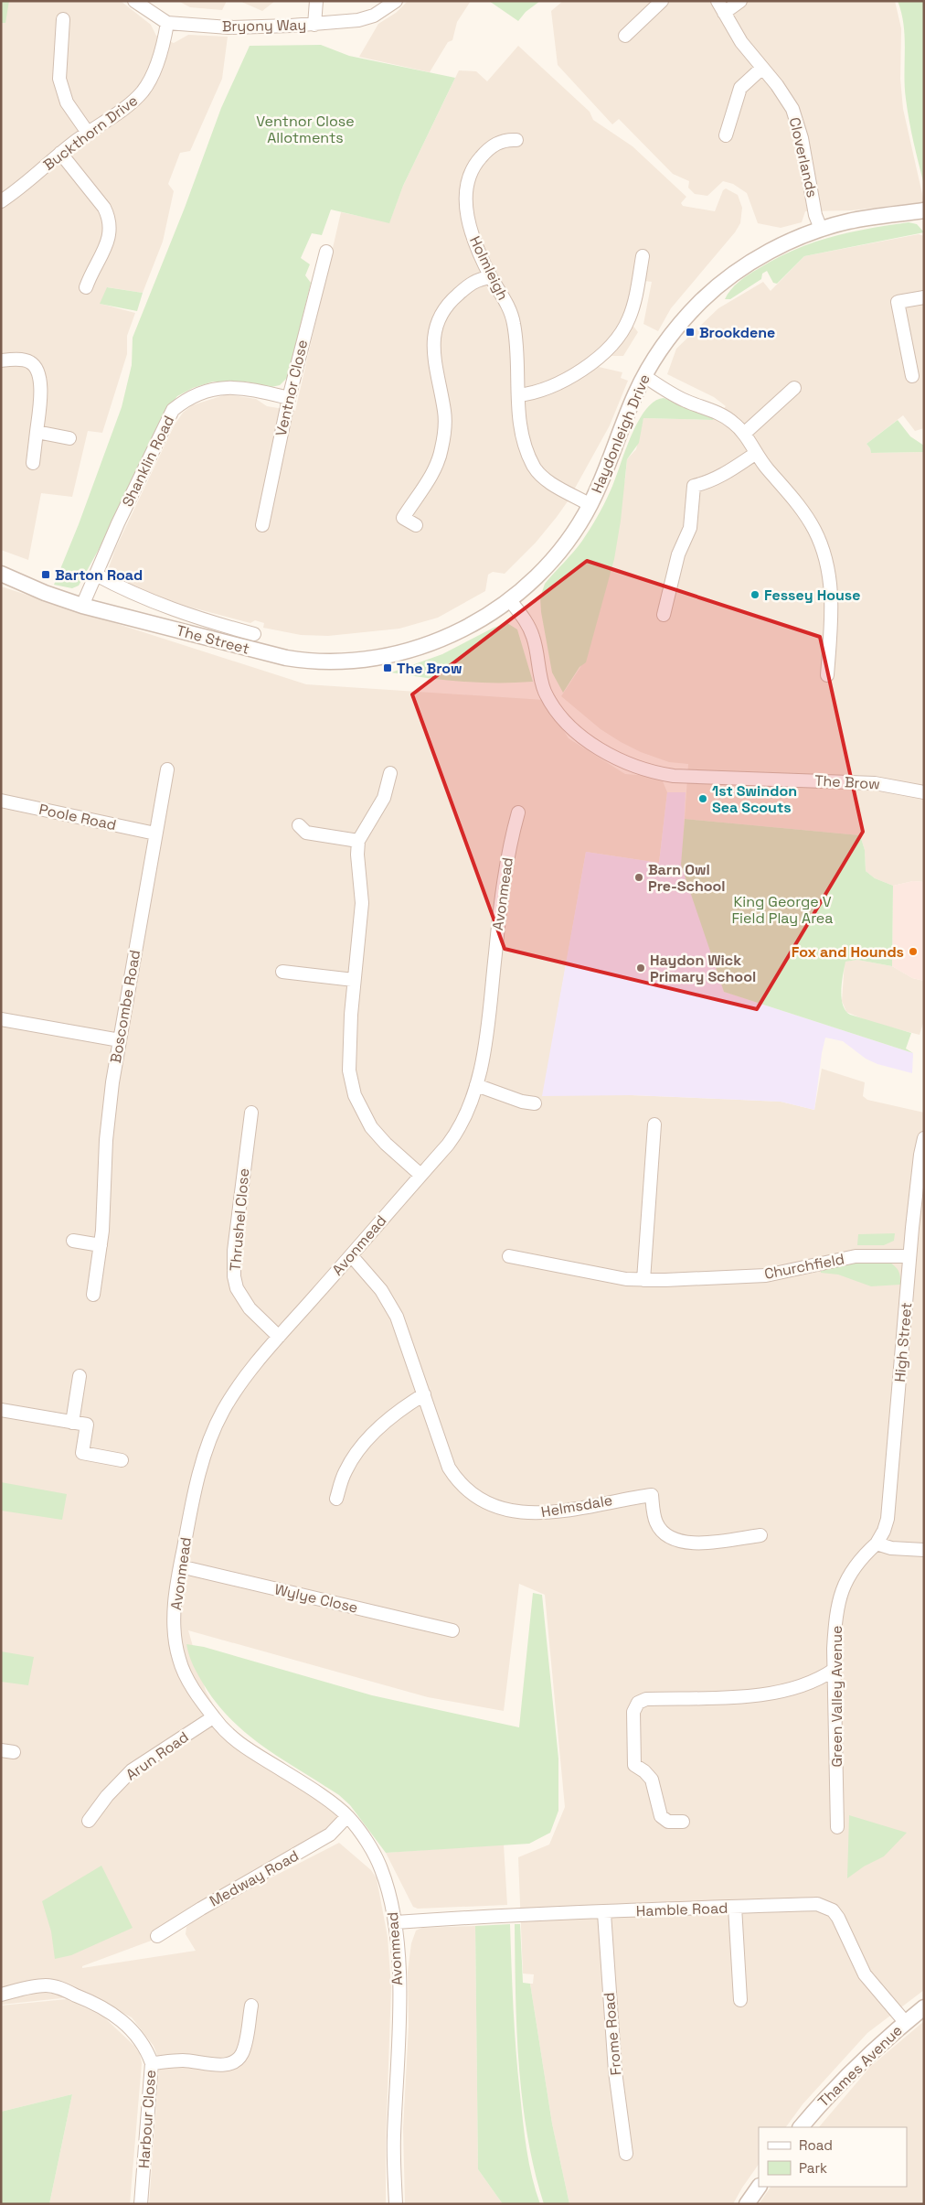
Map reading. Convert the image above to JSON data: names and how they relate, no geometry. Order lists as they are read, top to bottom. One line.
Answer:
{"streets":{"street":["Bryony Way","Buckthorn Drive","Cloverlands","Holmleigh","Ventnor Close","Haydonleigh Drive","Shanklin Road","The Street","The Brow","Poole Road","Avonmead","Boscombe Road","Thrushel Close","Churchfield","High Street","Helmsdale","Wylye Close","Green Valley Avenue","Arun Road","Medway Road","Hamble Road","Frome Road","Thames Avenue","Harbour Close"]},"crossings":[["Bryony Way","Buckthorn Drive"],["Cloverlands","Haydonleigh Drive"],["Holmleigh","Haydonleigh Drive"],["Ventnor Close","Shanklin Road"],["Haydonleigh Drive","The Street"],["Haydonleigh Drive","The Brow"],["Shanklin Road","The Street"],["Poole Road","Boscombe Road"],["Avonmead","Thrushel Close"],["Avonmead","Helmsdale"],["Avonmead","Wylye Close"],["Avonmead","Arun Road"],["Avonmead","Medway Road"],["Avonmead","Hamble Road"],["Churchfield","High Street"],["High Street","Green Valley Avenue"],["Hamble Road","Frome Road"],["Hamble Road","Thames Avenue"]],"parks":["Ventnor Close Allotments","King George V Field Play Area"],"places":{"transit":["Brookdene","Barton Road","The Brow"],"other":["Fessey House","1st Swindon Sea Scouts","Barn Owl Pre-School","Fox and Hounds","Haydon Wick Primary School"]},"legend":["Road","Park"]}
